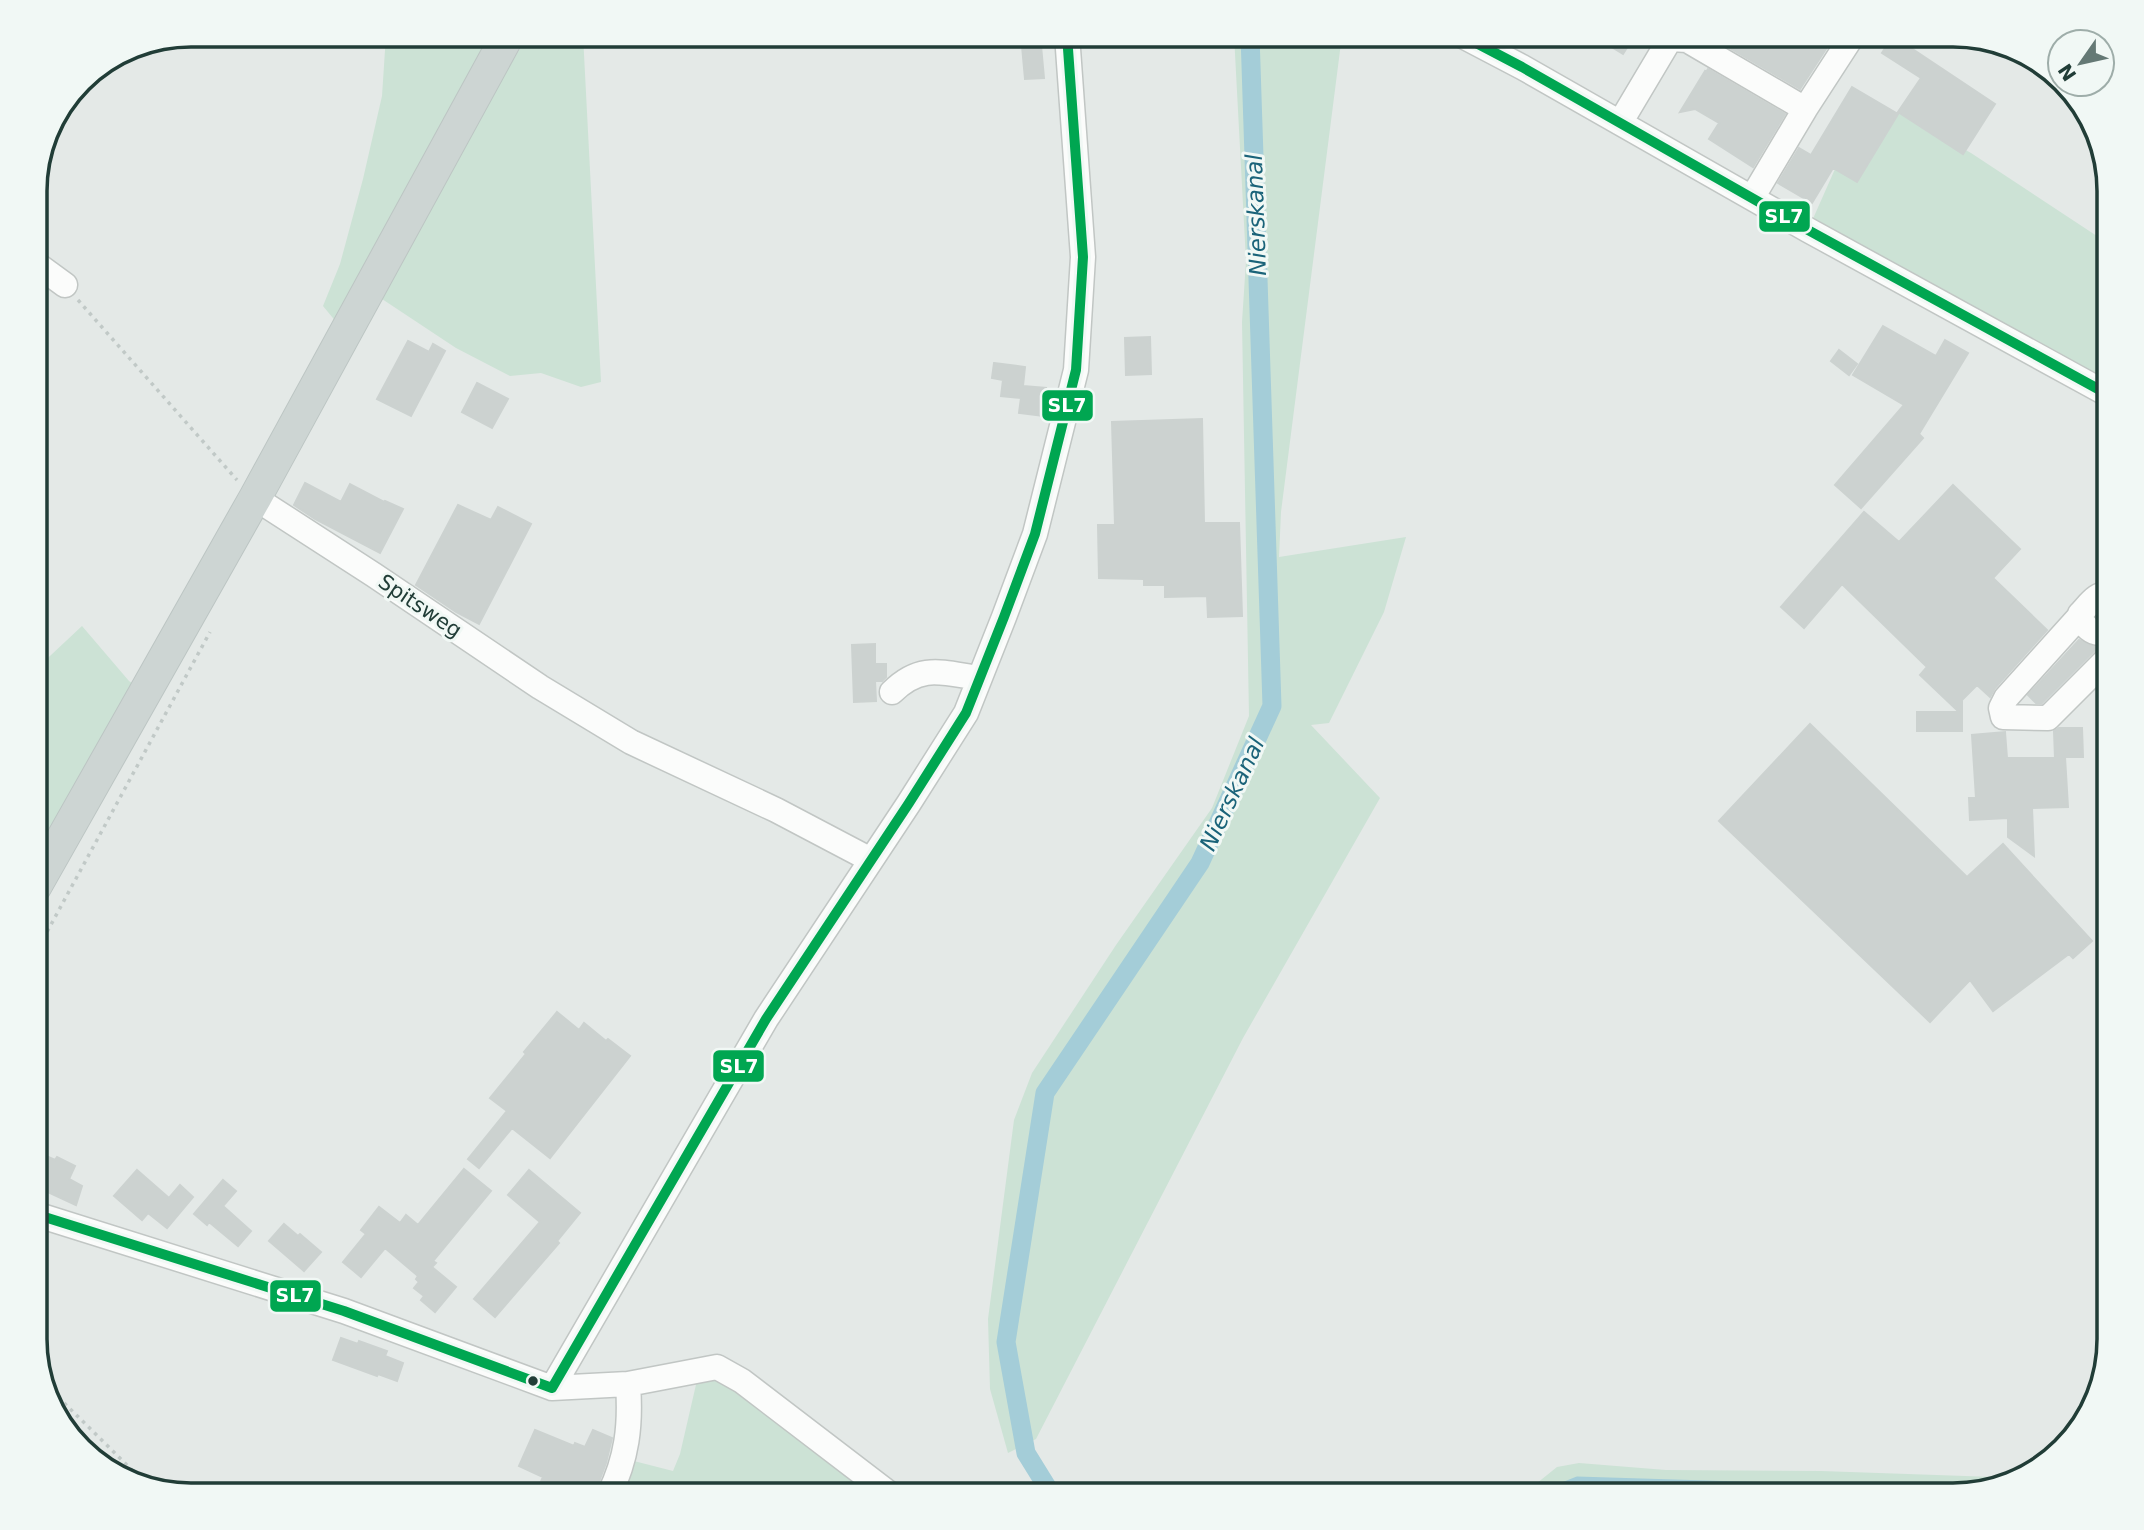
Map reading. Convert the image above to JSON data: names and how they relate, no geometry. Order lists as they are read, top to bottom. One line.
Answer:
{"streets":{"street":["Spitsweg"]},"water":["Nierskanal"],"lines":["transit line SL7"],"north":"bottom left"}
